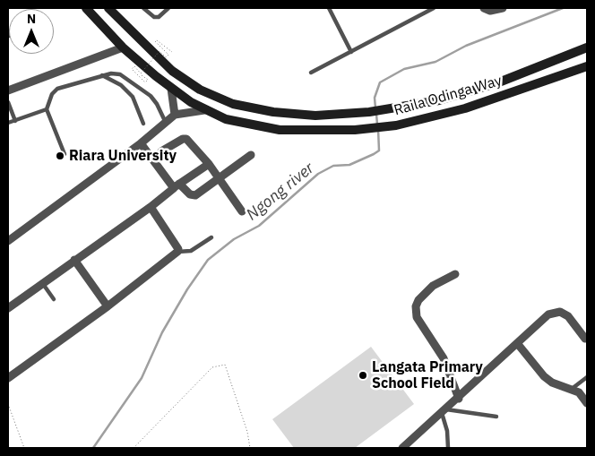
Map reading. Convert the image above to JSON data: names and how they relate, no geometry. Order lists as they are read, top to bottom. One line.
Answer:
{"streets":{"main road":["Raila Odinga Way"]},"water":["Ngong river"],"places":["Riara University","Langata Primary School Field"],"north":"top"}
